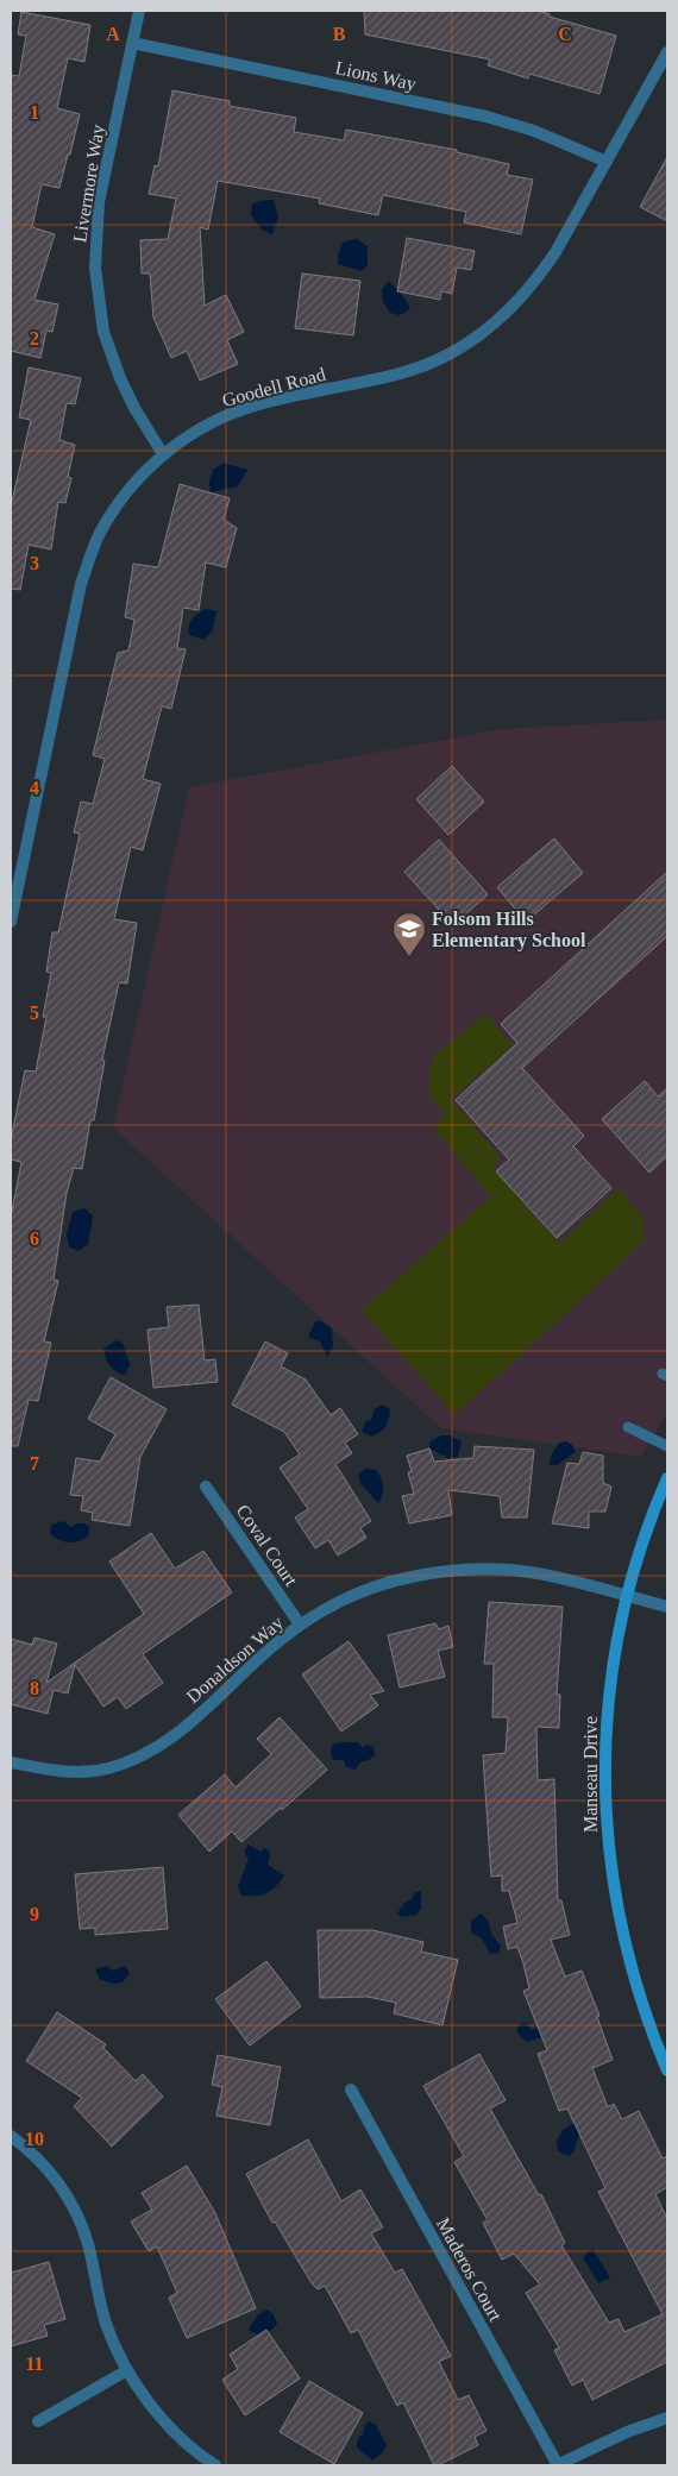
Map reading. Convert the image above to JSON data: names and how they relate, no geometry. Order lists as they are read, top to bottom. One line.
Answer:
{"streets":{"street":["Lions Way","Livermore Way","Goodell Road","Coval Court","Donaldson Way","Manseau Drive","Maderos Court"]},"crossings":[["Lions Way","Livermore Way"],["Lions Way","Goodell Road"],["Livermore Way","Goodell Road"],["Coval Court","Donaldson Way"],["Donaldson Way","Manseau Drive"]],"places":{"school or university":["Folsom Hills Elementary School"]},"grid":{"columns":["A","B","C"],"rows":["1","2","3","4","5","6","7","8","9","10","11"]}}
